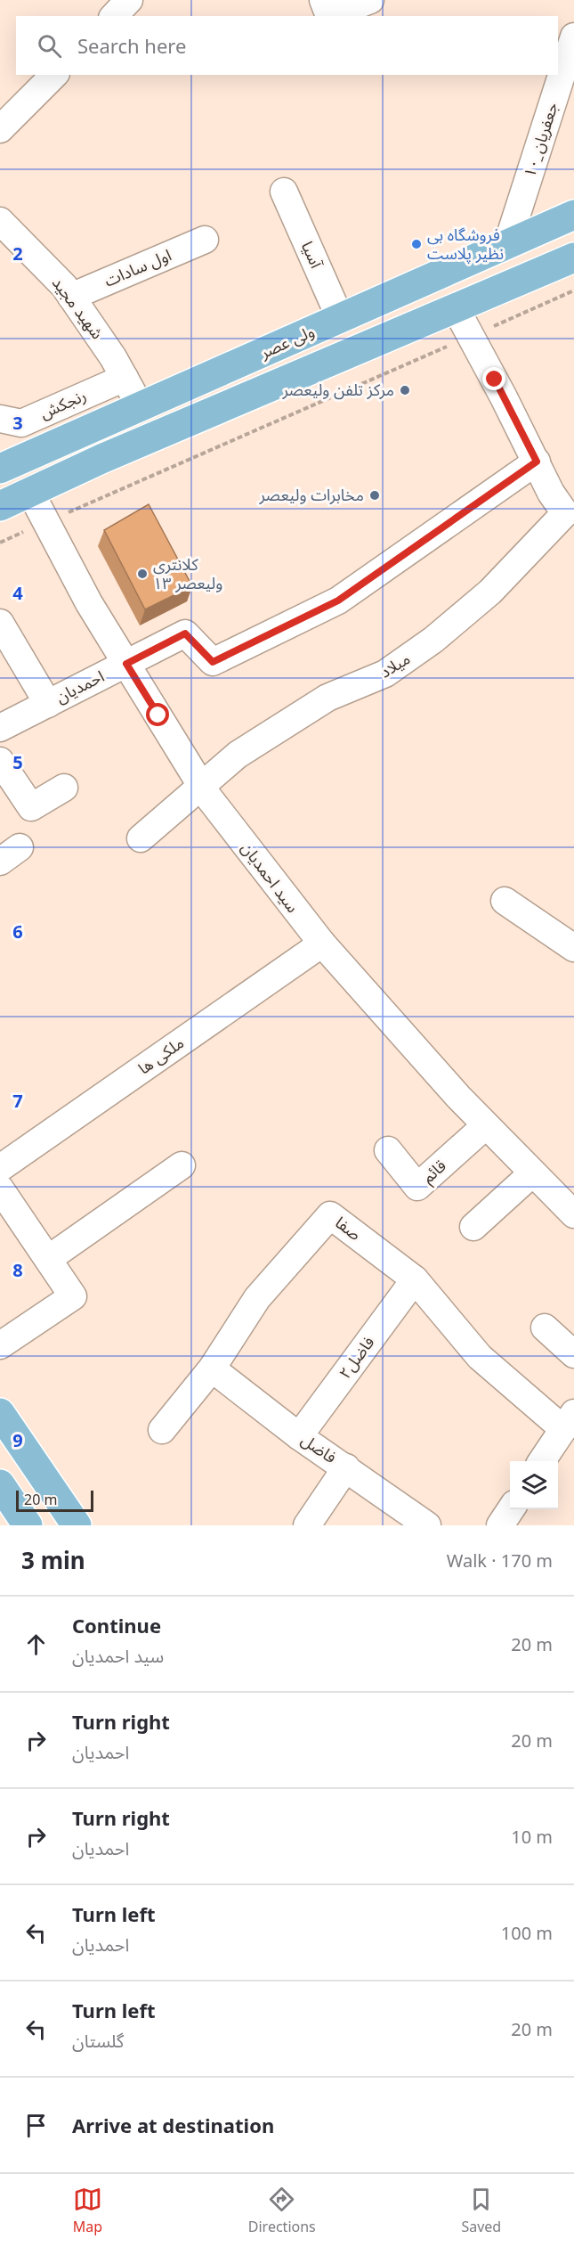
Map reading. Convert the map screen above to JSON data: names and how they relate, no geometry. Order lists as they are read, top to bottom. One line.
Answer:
{"streets":{"main road":["ولی عصر"],"street":["۱۰_جعفریان","آسیا","اول سادات","شهید مجید","رنجکش","میلاد","احمدیان","سید احمدیان","ملکی ها","قائم","صفا","فاضل۲","فاضل"]},"crossings":[["۱۰_جعفریان","ولی عصر"],["آسیا","ولی عصر"],["اول سادات","شهید مجید"],["شهید مجید","ولی عصر"],["شهید مجید","رنجکش"],["میلاد","سید احمدیان"],["احمدیان","سید احمدیان"],["سید احمدیان","ملکی ها"],["سید احمدیان","قائم"],["صفا","فاضل۲"],["صفا","فاضل"],["فاضل۲","فاضل"]],"places":["فروشگاه بی نظیر پلاست","مرکز تلفن ولیعصر","مخابرات ولیعصر","کلانتری ۱۳ ولیعصر"],"scale_bar":"20 m","page":{"search":"Search here","scale":"20 m","heading":["3 min","Walk · 170 m"],"list":[["Continue","سید احمدیان","20 m"],["Turn right","احمدیان","20 m"],["Turn right","احمدیان","10 m"],["Turn left","احمدیان","100 m"],["Turn left","گلستان","20 m"],"Arrive at destination"],"nav":["Map","Directions","Saved"]},"grid":{"rows":["2","3","4","5","6","7","8","9"]}}
